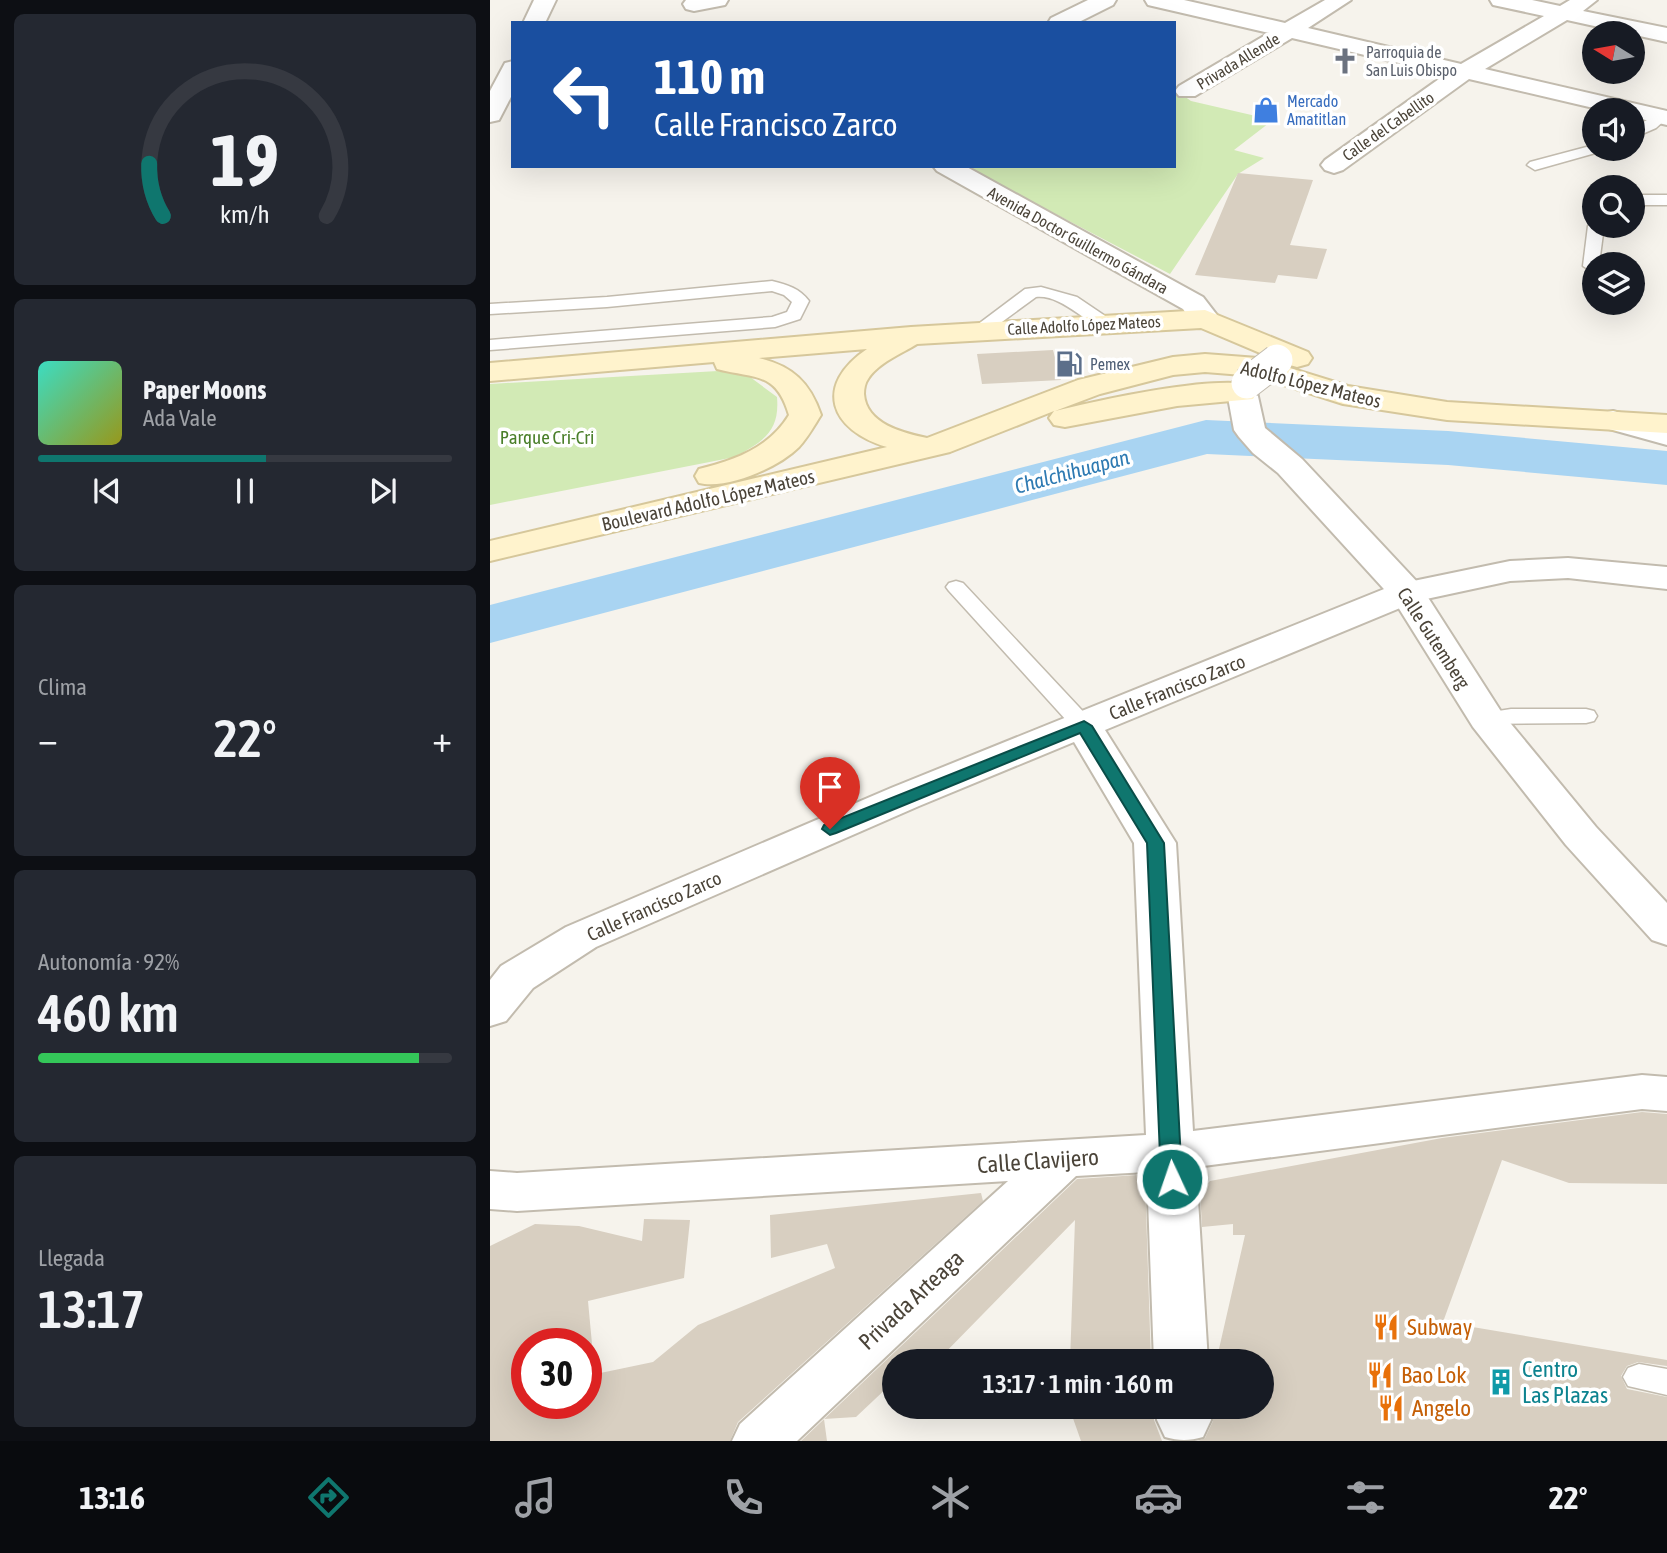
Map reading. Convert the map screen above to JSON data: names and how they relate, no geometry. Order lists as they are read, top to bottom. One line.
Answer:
{"streets":{"main road":["Calle Adolfo López Mateos","Adolfo López Mateos","Boulevard Adolfo López Mateos"],"street":["Privada Allende","Calle del Cabellito","Avenida Doctor Guillermo Gándara","Calle Gutemberg","Calle Francisco Zarco","Calle Clavijero","Privada Arteaga"]},"crossings":[["Avenida Doctor Guillermo Gándara","Calle Adolfo López Mateos"],["Adolfo López Mateos","Boulevard Adolfo López Mateos"],["Calle Gutemberg","Calle Francisco Zarco"],["Calle Clavijero","Privada Arteaga"]],"water":["Chalchihuapan"],"parks":["Parque Cri-Cri"],"places":{"church":["Parroquia de San Luis Obispo"],"shop":["Mercado Amatitlan"],"fuel station":["Pemex"],"restaurant":["Subway","Bao Lok","Angelo"],"building":["Centro Las Plazas"]},"north":"left","page":{"turn":["110 m","Calle Francisco Zarco"],"song":["Paper Moons","Ada Vale"],"tile":["Clima",["Autonomía · 92%","460 km"],["Llegada","13:17"]],"heat":["−","22°","+"],"limit":"30","trip":"13:17 · 1 min · 160 m","tabs":["13:16","22°"],"gauge":["19","km/h"]}}
